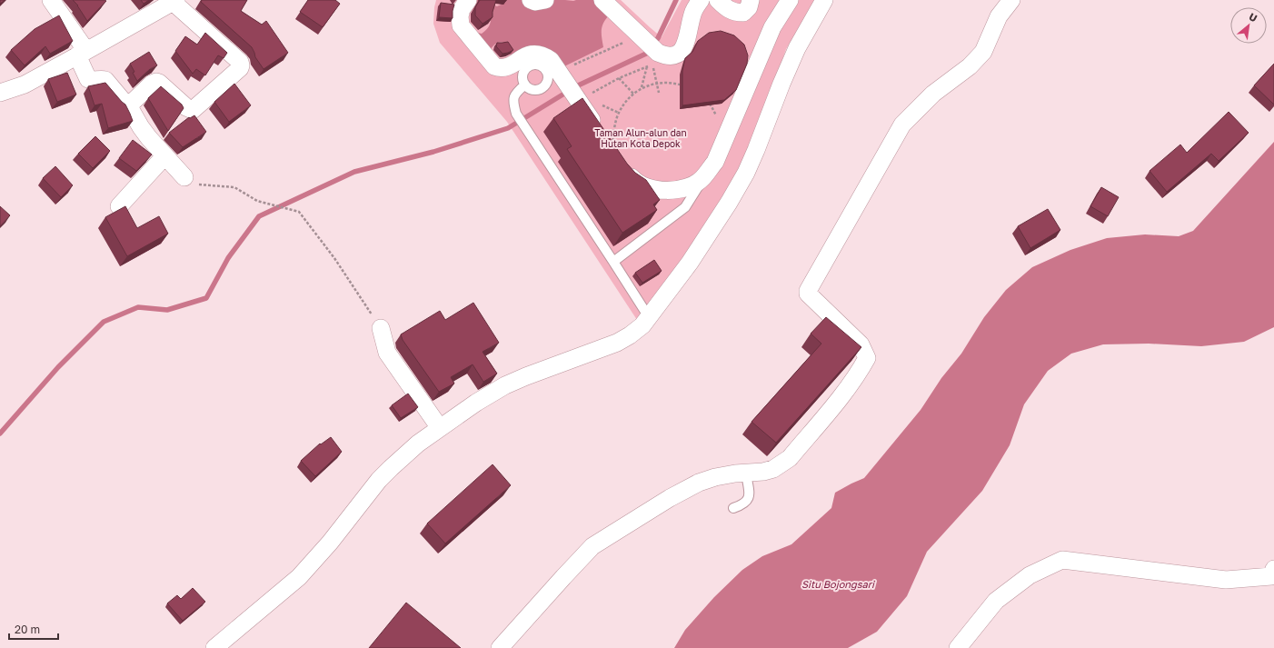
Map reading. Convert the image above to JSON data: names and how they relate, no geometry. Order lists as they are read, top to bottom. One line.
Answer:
{"water":["Situ Bojongsari"],"parks":["Taman Alun-alun dan Hutan Kota Depok"],"scale_bar":"20 m","north":"top right"}
